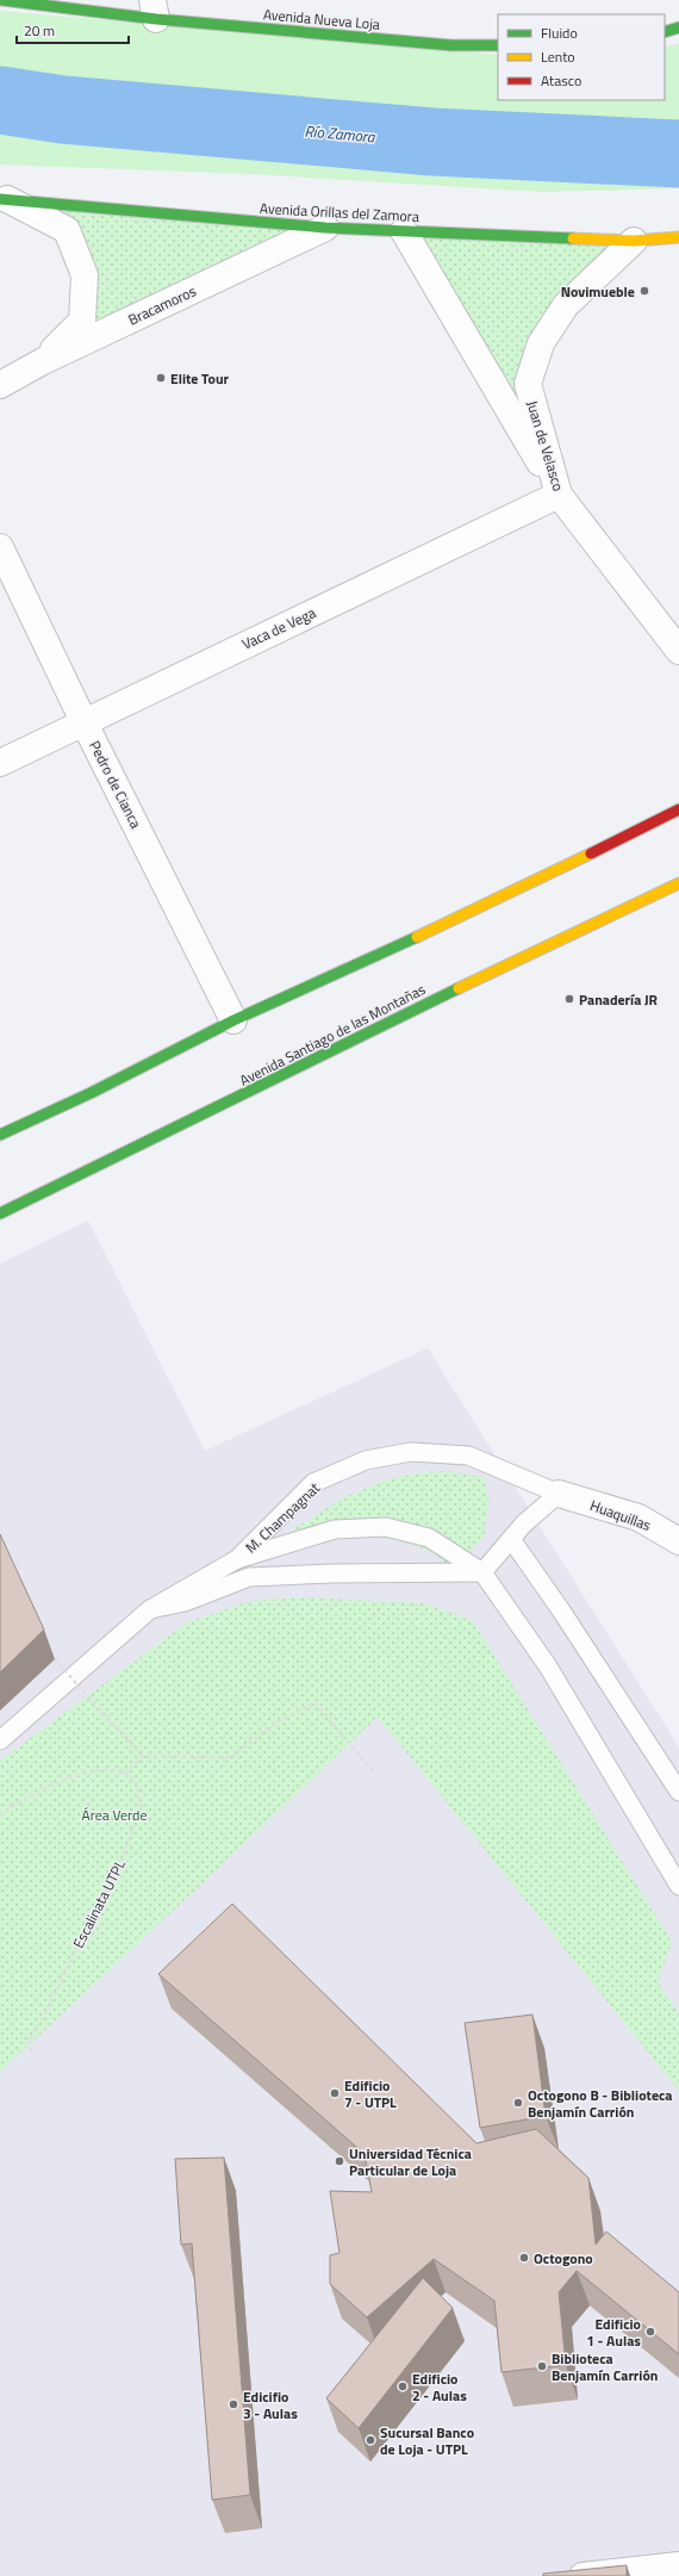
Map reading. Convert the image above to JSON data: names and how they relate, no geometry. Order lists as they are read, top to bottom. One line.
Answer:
{"streets":{"main road":["Avenida Nueva Loja","Avenida Orillas del Zamora","Avenida Santiago de las Montañas"],"street":["Bracamoros","Juan de Velasco","Vaca de Vega","Pedro de Cianca","Huaquillas"],"lane":["M. Champagnat"],"path":["Escalinata UTPL"]},"crossings":[["Avenida Orillas del Zamora","Bracamoros"],["Avenida Orillas del Zamora","Juan de Velasco"],["Juan de Velasco","Vaca de Vega"],["Vaca de Vega","Pedro de Cianca"],["Huaquillas","M. Champagnat"]],"water":["Río Zamora"],"parks":["Área Verde"],"places":["Novimueble","Elite Tour","Panadería JR","Edificio 7 - UTPL","Octogono B - Biblioteca Benjamín Carrión","Universidad Técnica Particular de Loja","Octogono","Edificio 1 - Aulas","Biblioteca Benjamín Carrión","Edificio 2 - Aulas","Edicifio 3 - Aulas","Sucursal Banco de Loja - UTPL"],"legend":["Fluido","Lento","Atasco"],"scale_bar":"20 m"}
